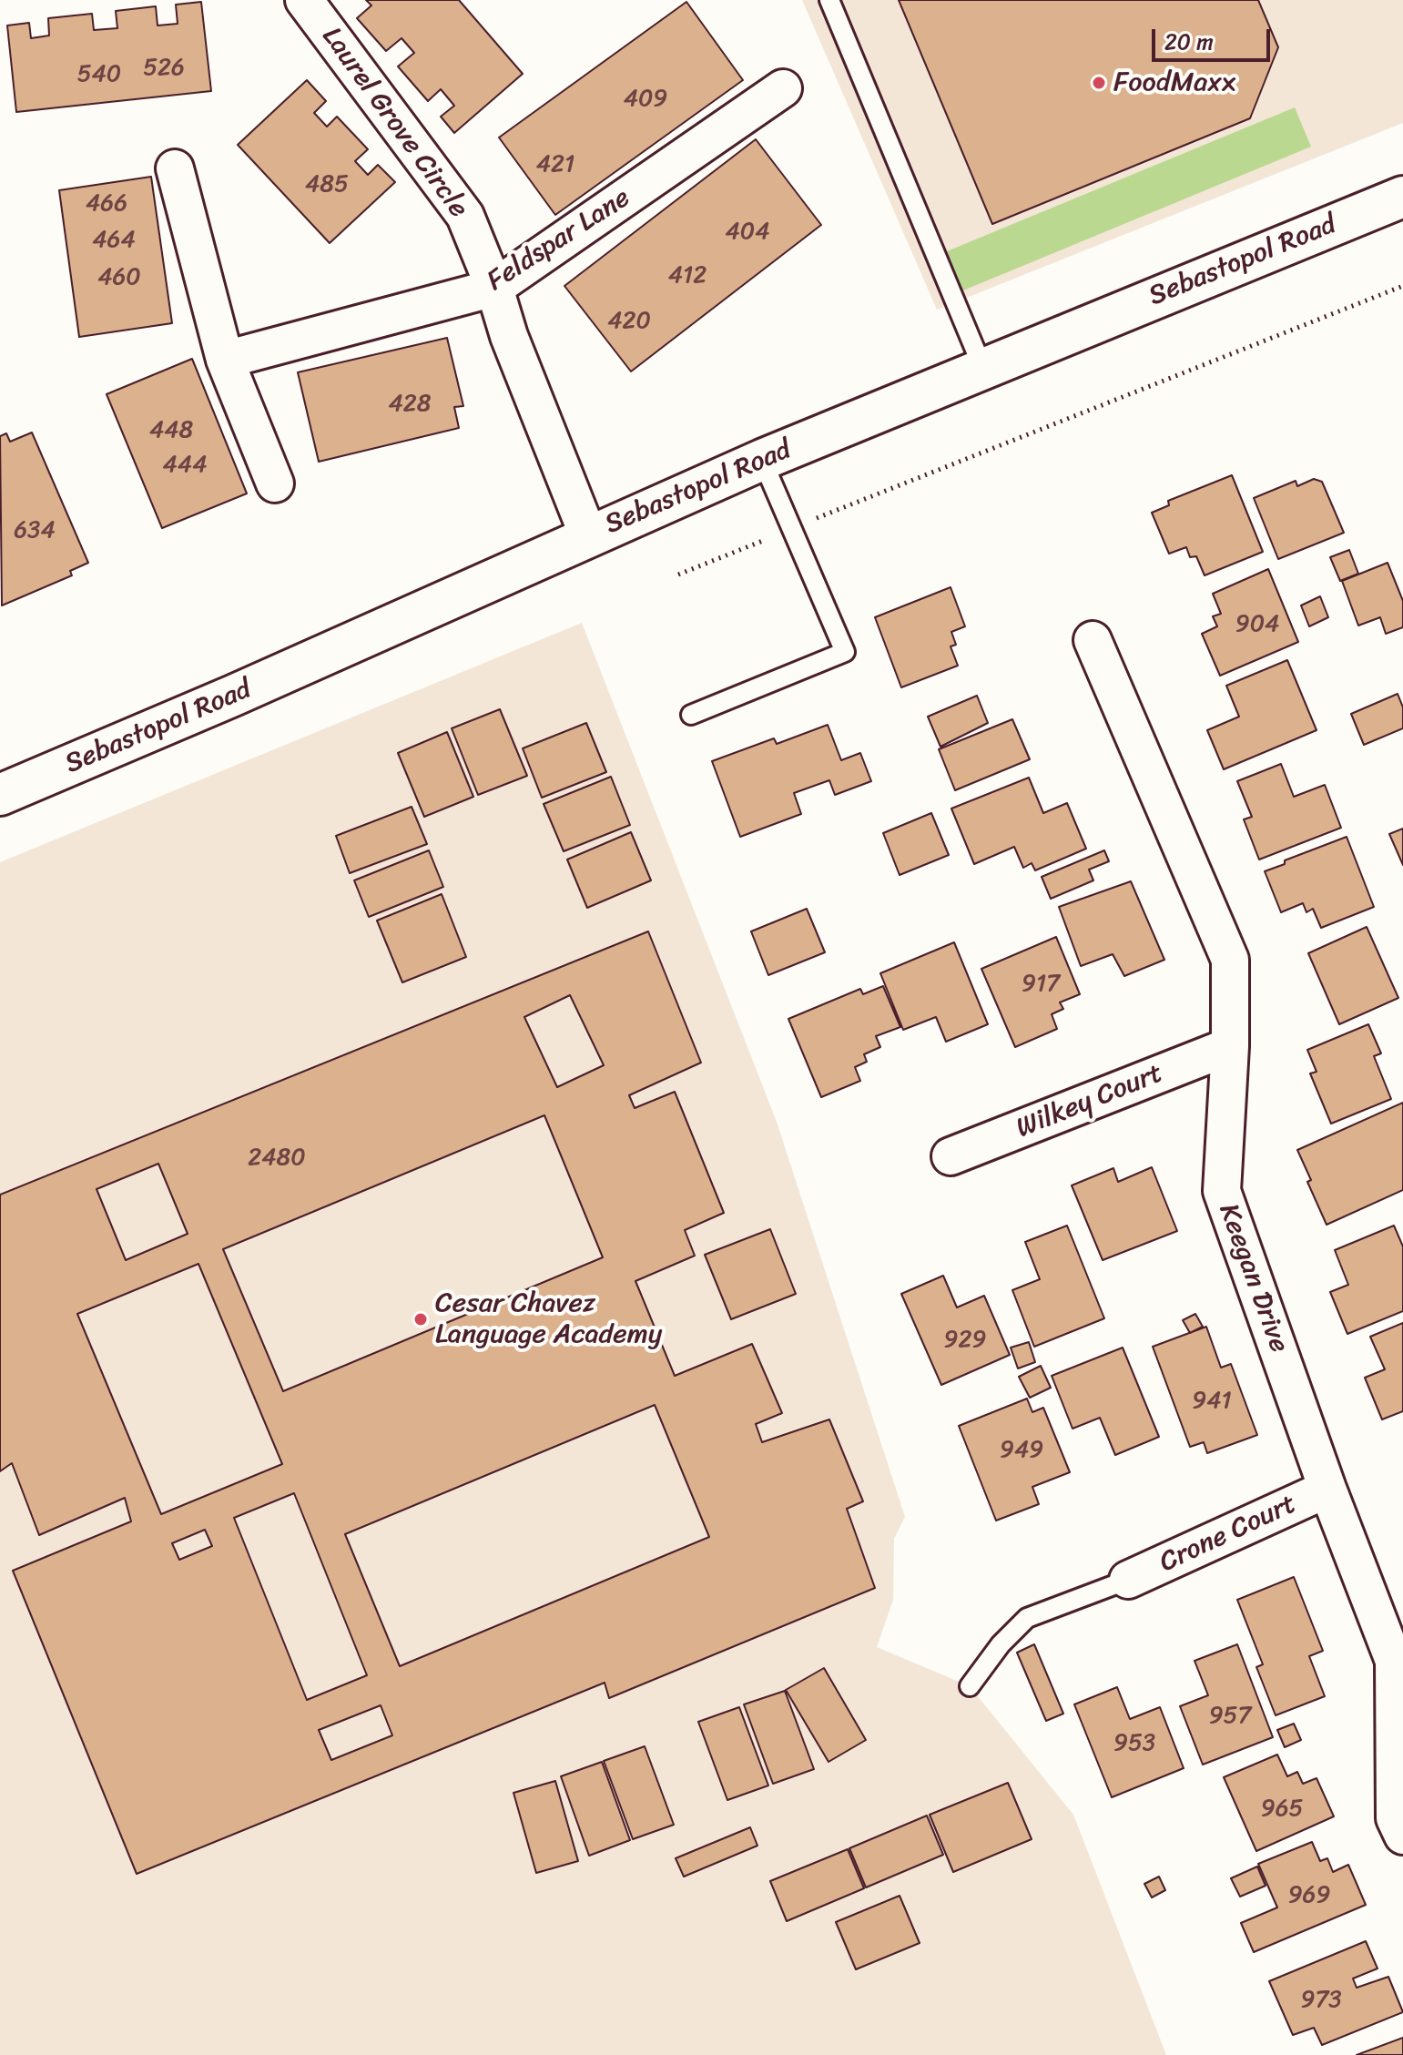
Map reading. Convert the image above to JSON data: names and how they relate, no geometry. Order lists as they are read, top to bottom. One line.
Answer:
{"streets":{"main road":["Sebastopol Road"],"street":["Laurel Grove Circle","Feldspar Lane","Wilkey Court","Keegan Drive","Crone Court"]},"crossings":[["Laurel Grove Circle","Feldspar Lane"],["Laurel Grove Circle","Sebastopol Road"],["Wilkey Court","Keegan Drive"],["Keegan Drive","Crone Court"]],"places":["FoodMaxx","Cesar Chavez Language Academy"],"house_numbers":["526","540","409","421","485","466","404","464","412","460","420","428","448","444","634","904","917","2480","929","941","949","957","953","965","969","973"],"scale_bar":"20 m"}
